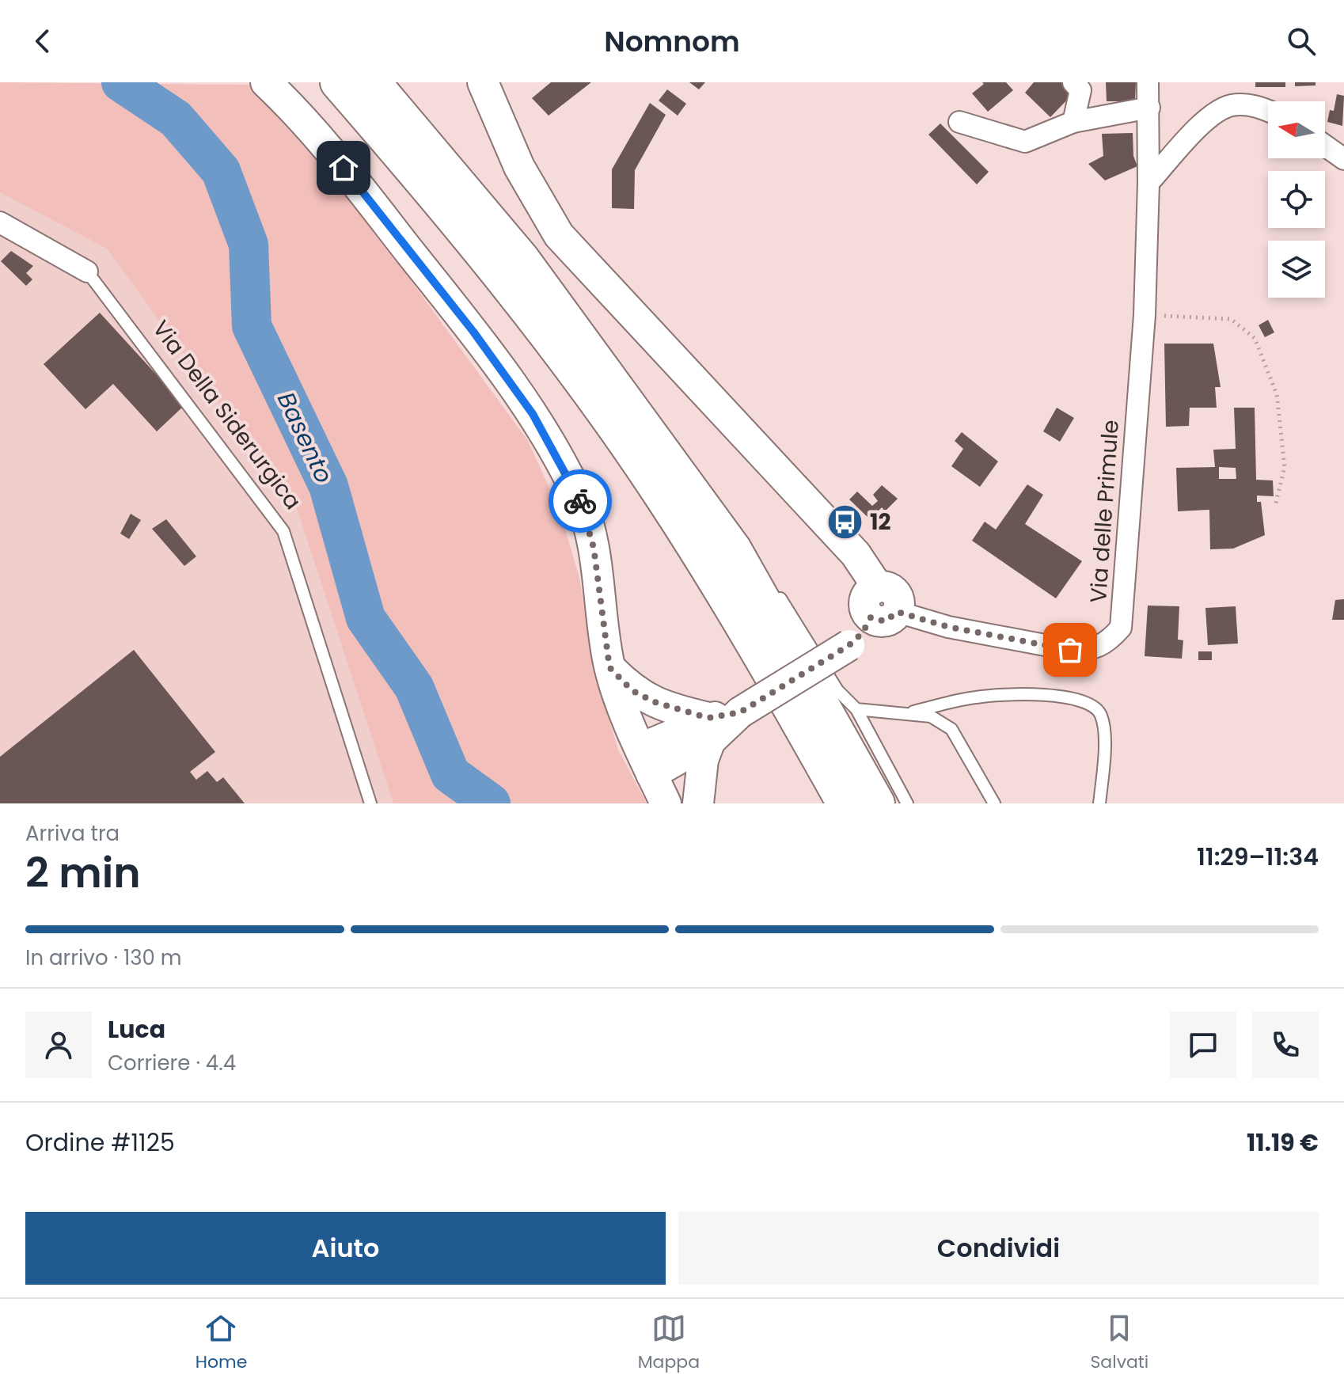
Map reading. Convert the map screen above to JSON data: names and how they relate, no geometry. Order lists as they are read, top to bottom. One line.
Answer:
{"streets":{"street":["Via Della Siderurgica","Via delle Primule"]},"water":["Basento"],"places":{"bus stop":["12"]},"north":"left","page":{"header":"Nomnom","heading":["2 min","Arriva tra","11:29–11:34"],"panel":["Luca","Corriere · 4.4","Ordine #1125","11.19 €"],"bar":"In arrivo · 130 m","buttons":["Aiuto","Condividi"],"tabs":["Home","Mappa","Salvati"]}}
